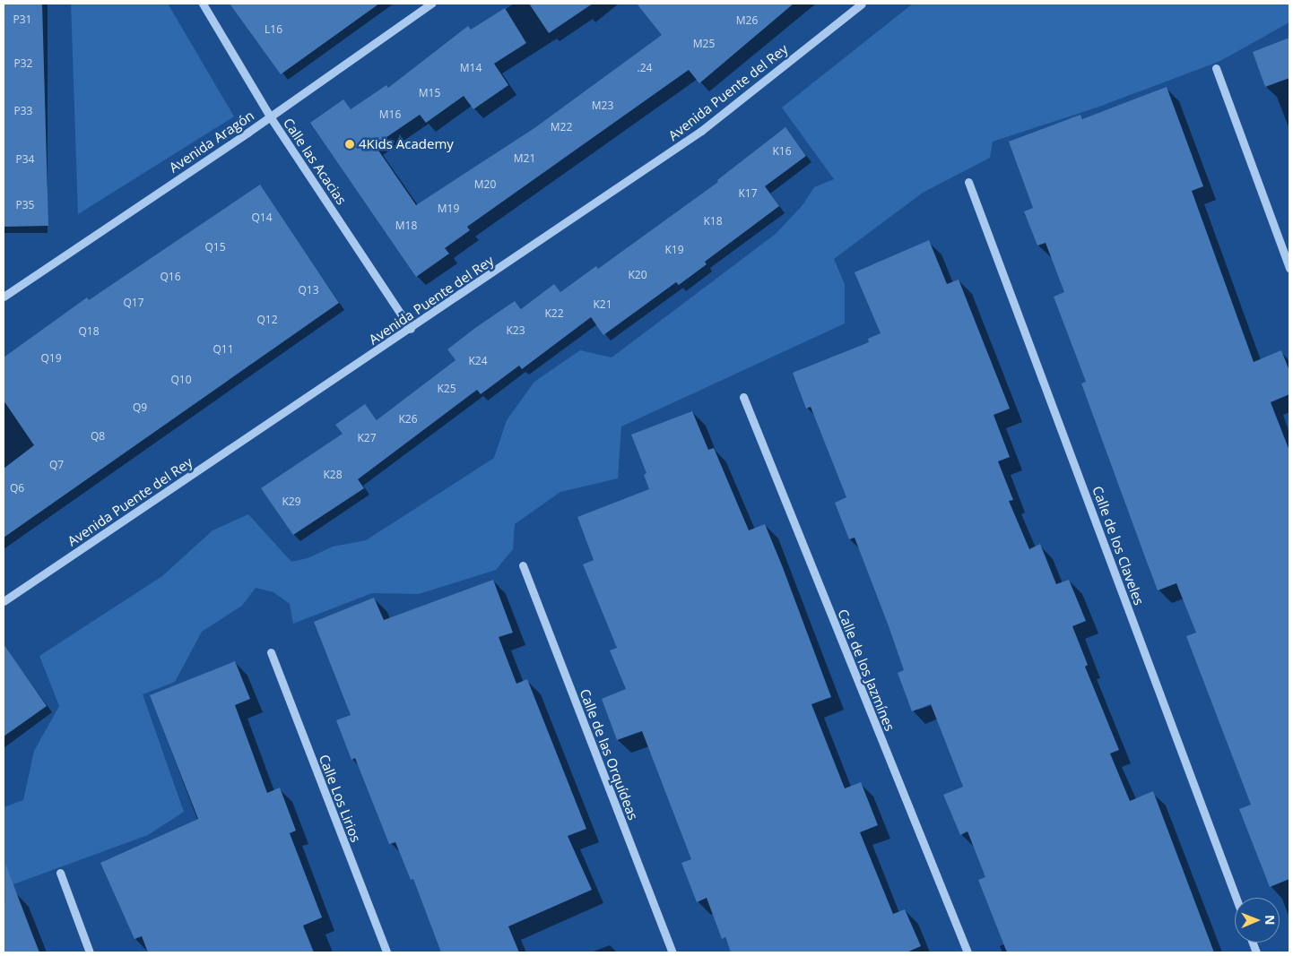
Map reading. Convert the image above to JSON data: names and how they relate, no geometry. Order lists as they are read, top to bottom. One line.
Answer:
{"streets":{"street":["Avenida Puente del Rey","Avenida Aragón","Calle las Acacias","Calle de los Claveles","Calle de los Jazmínes","Calle de las Orquídeas","Calle Los Lirios"]},"crossings":[["Avenida Puente del Rey","Calle las Acacias"],["Avenida Aragón","Calle las Acacias"]],"places":["4Kids Academy"],"house_numbers":["P31","M26","L16","M25","P32","M14",".24","M15","M23","P33","M16","M22","K16","M21","P34","M20","K17","P35","M19","Q14","K18","M18","Q15","K19","K20","Q16","Q13","Q17","K21","K22","Q12","K23","Q18","Q11","Q19","K24","Q10","K25","Q9","K26","Q8","K27","Q7","K28","Q6","K29"],"north":"right"}
